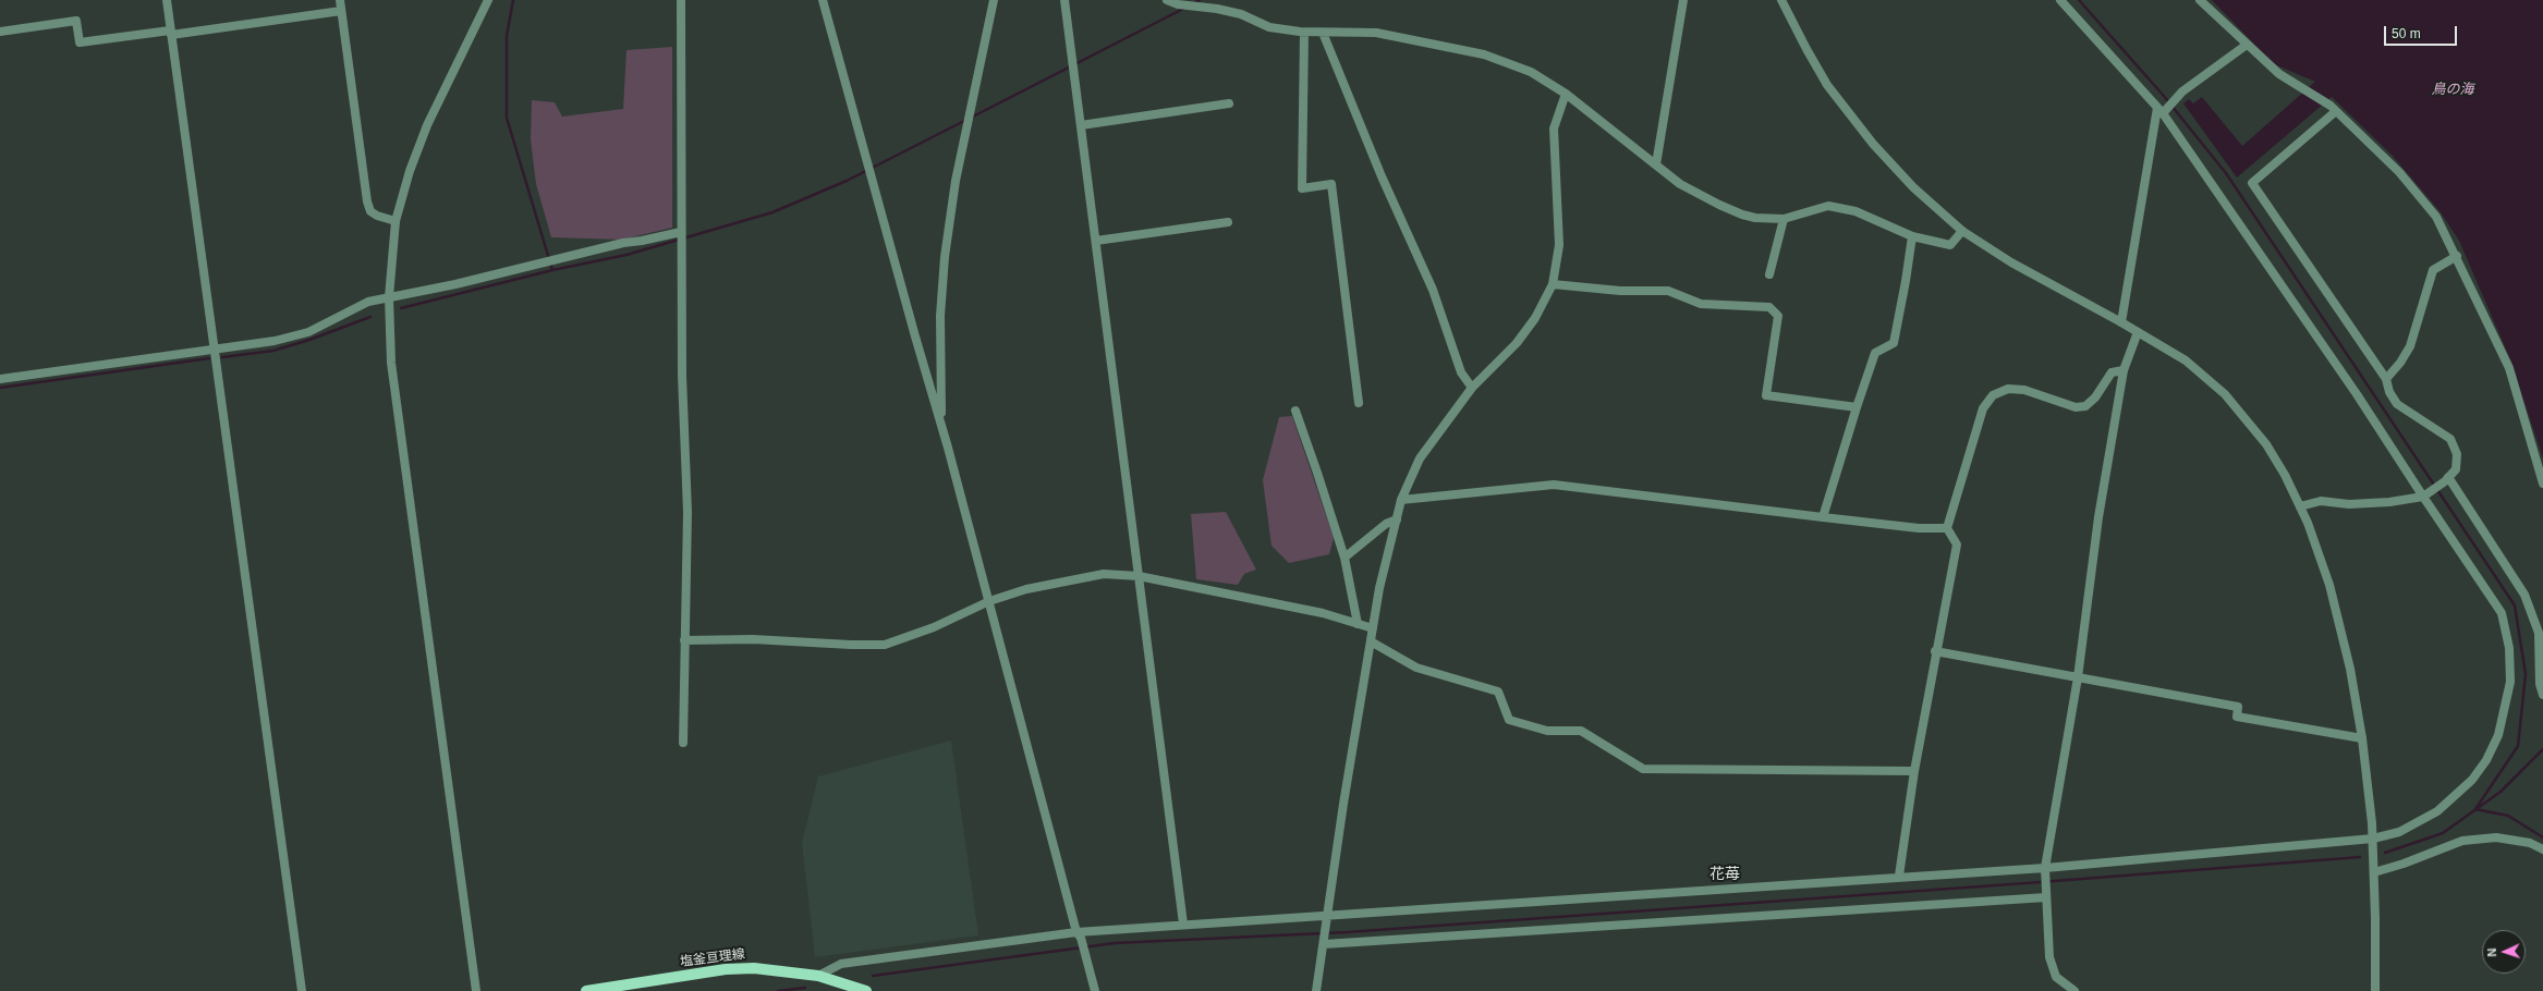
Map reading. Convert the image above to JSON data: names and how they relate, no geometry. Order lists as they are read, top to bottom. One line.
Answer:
{"streets":{"main road":["塩釜亘理線"]},"districts":["花苺"],"water":["鳥の海"],"scale_bar":"50 m","north":"left"}
